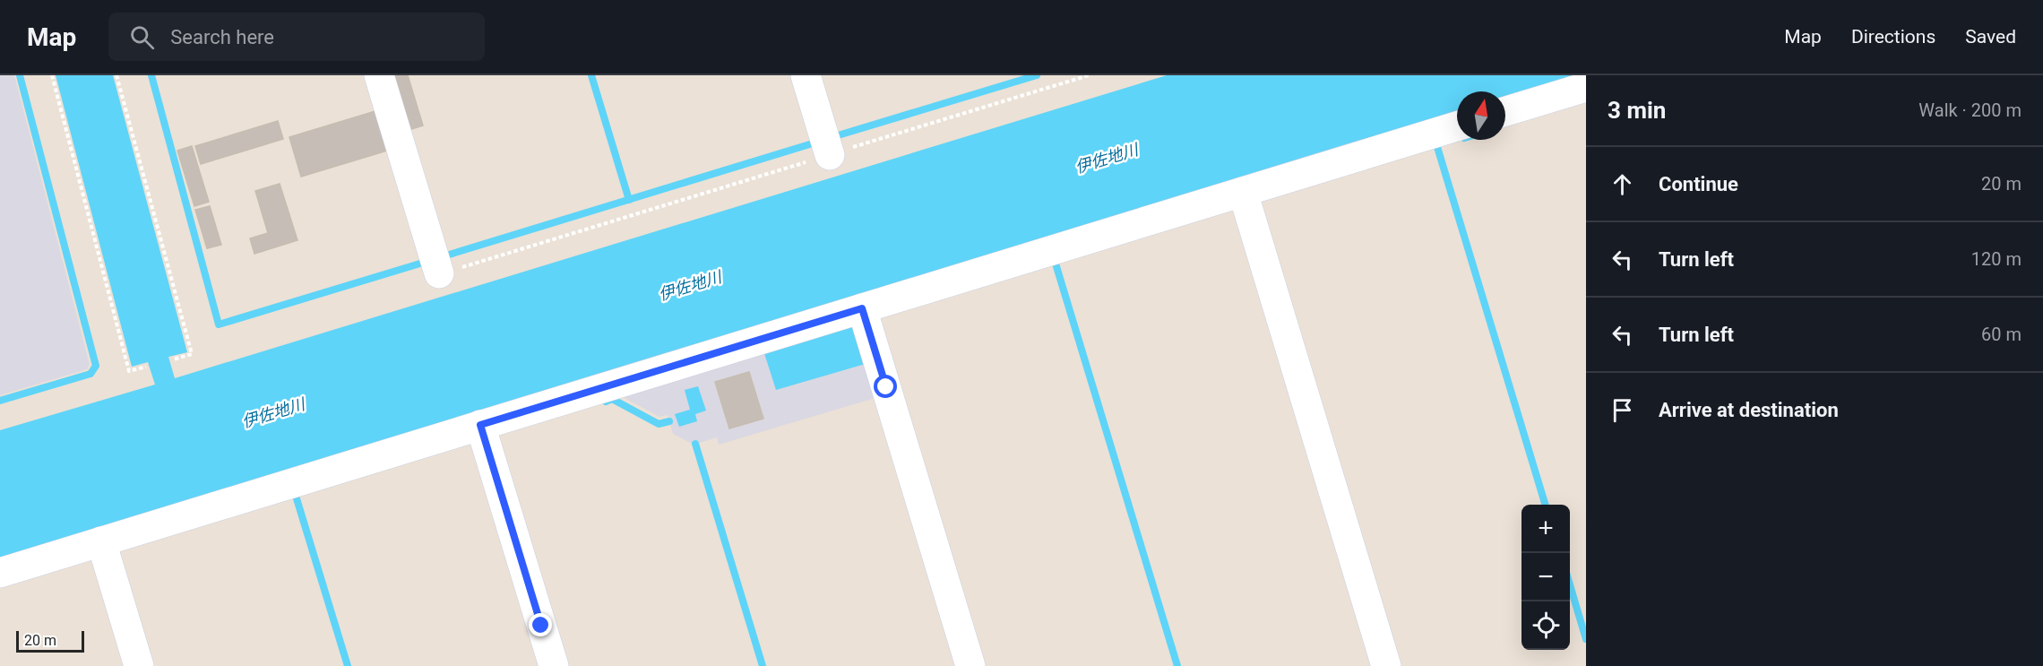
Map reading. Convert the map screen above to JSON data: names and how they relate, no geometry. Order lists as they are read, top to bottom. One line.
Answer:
{"water":["伊佐地川"],"scale_bar":"20 m","north":"top","page":{"header":"Map","search":"Search here","nav":["Map","Directions","Saved"],"heading":["3 min","Walk · 200 m"],"list":[["Continue","20 m"],["Turn left","120 m"],["Turn left","60 m"],"Arrive at destination"],"map_buttons":["+","−"],"scale":"20 m"}}
